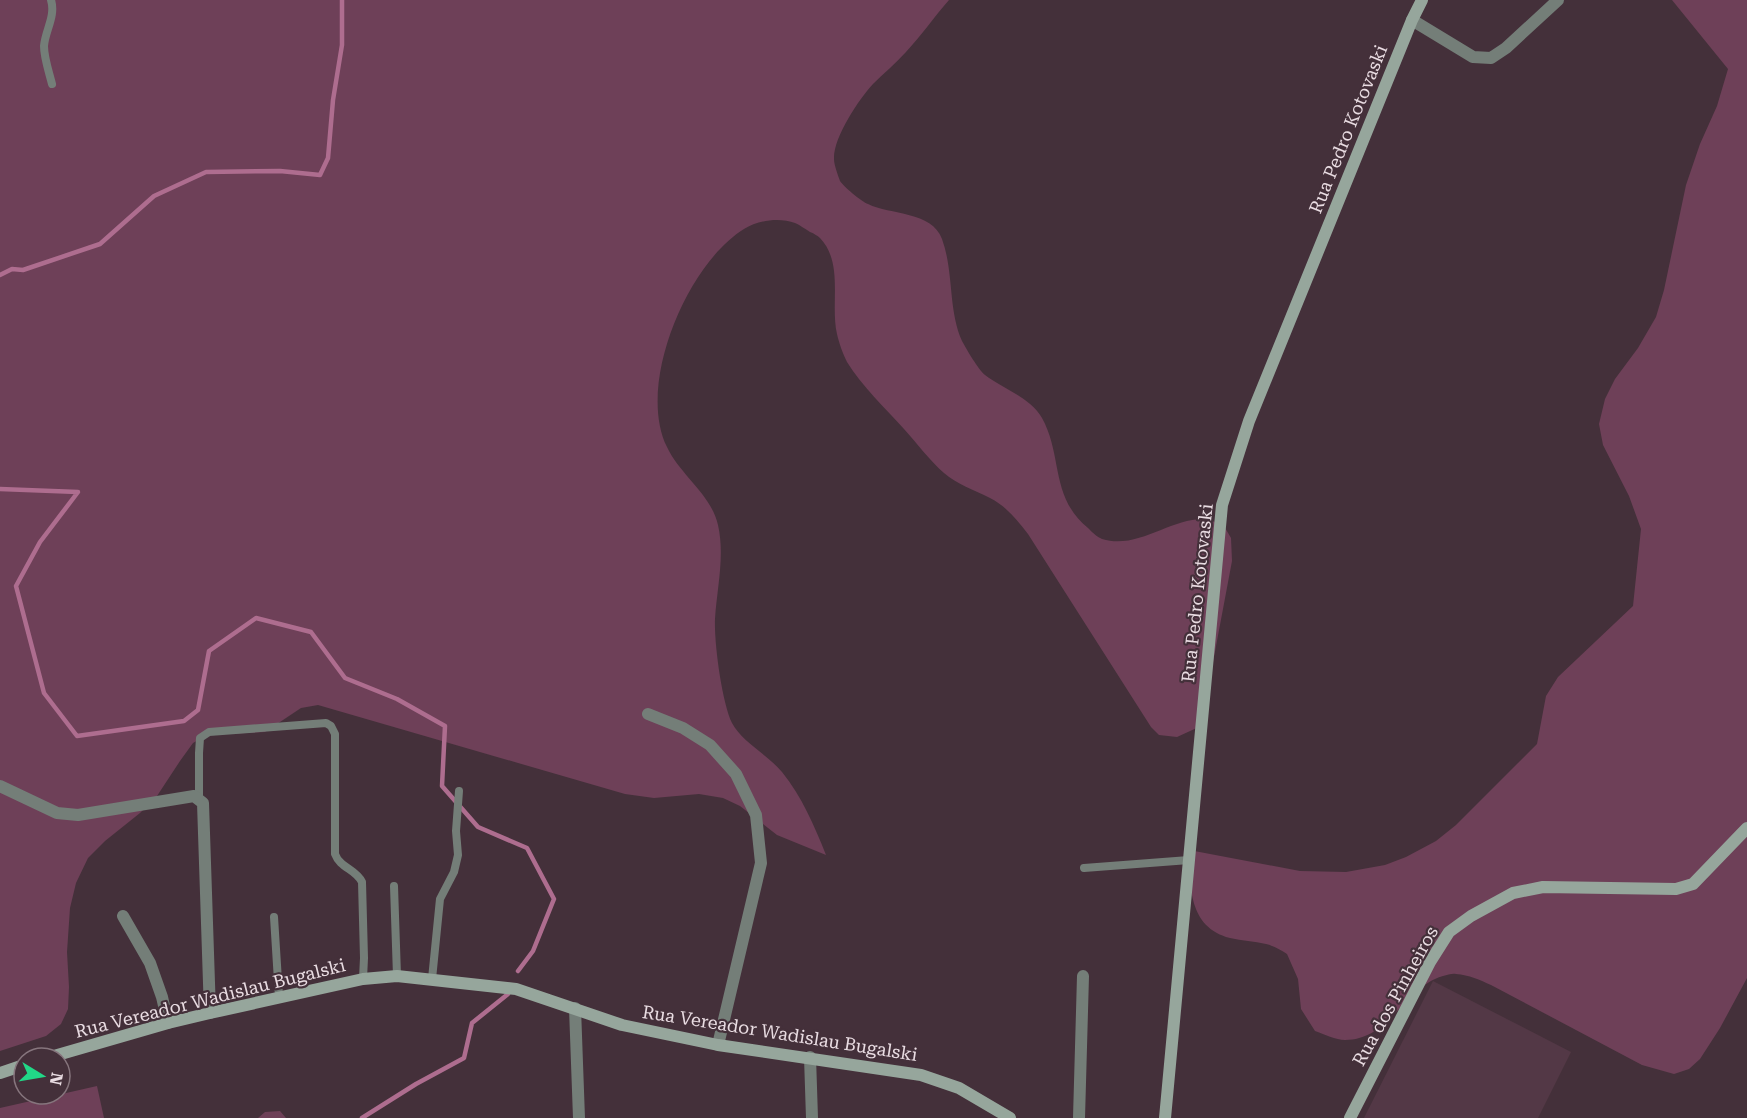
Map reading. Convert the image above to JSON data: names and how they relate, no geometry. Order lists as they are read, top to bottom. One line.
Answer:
{"streets":{"street":["Rua Pedro Kotovaski","Rua dos Pinheiros","Rua Vereador Wadislau Bugalski"]},"north":"right"}
